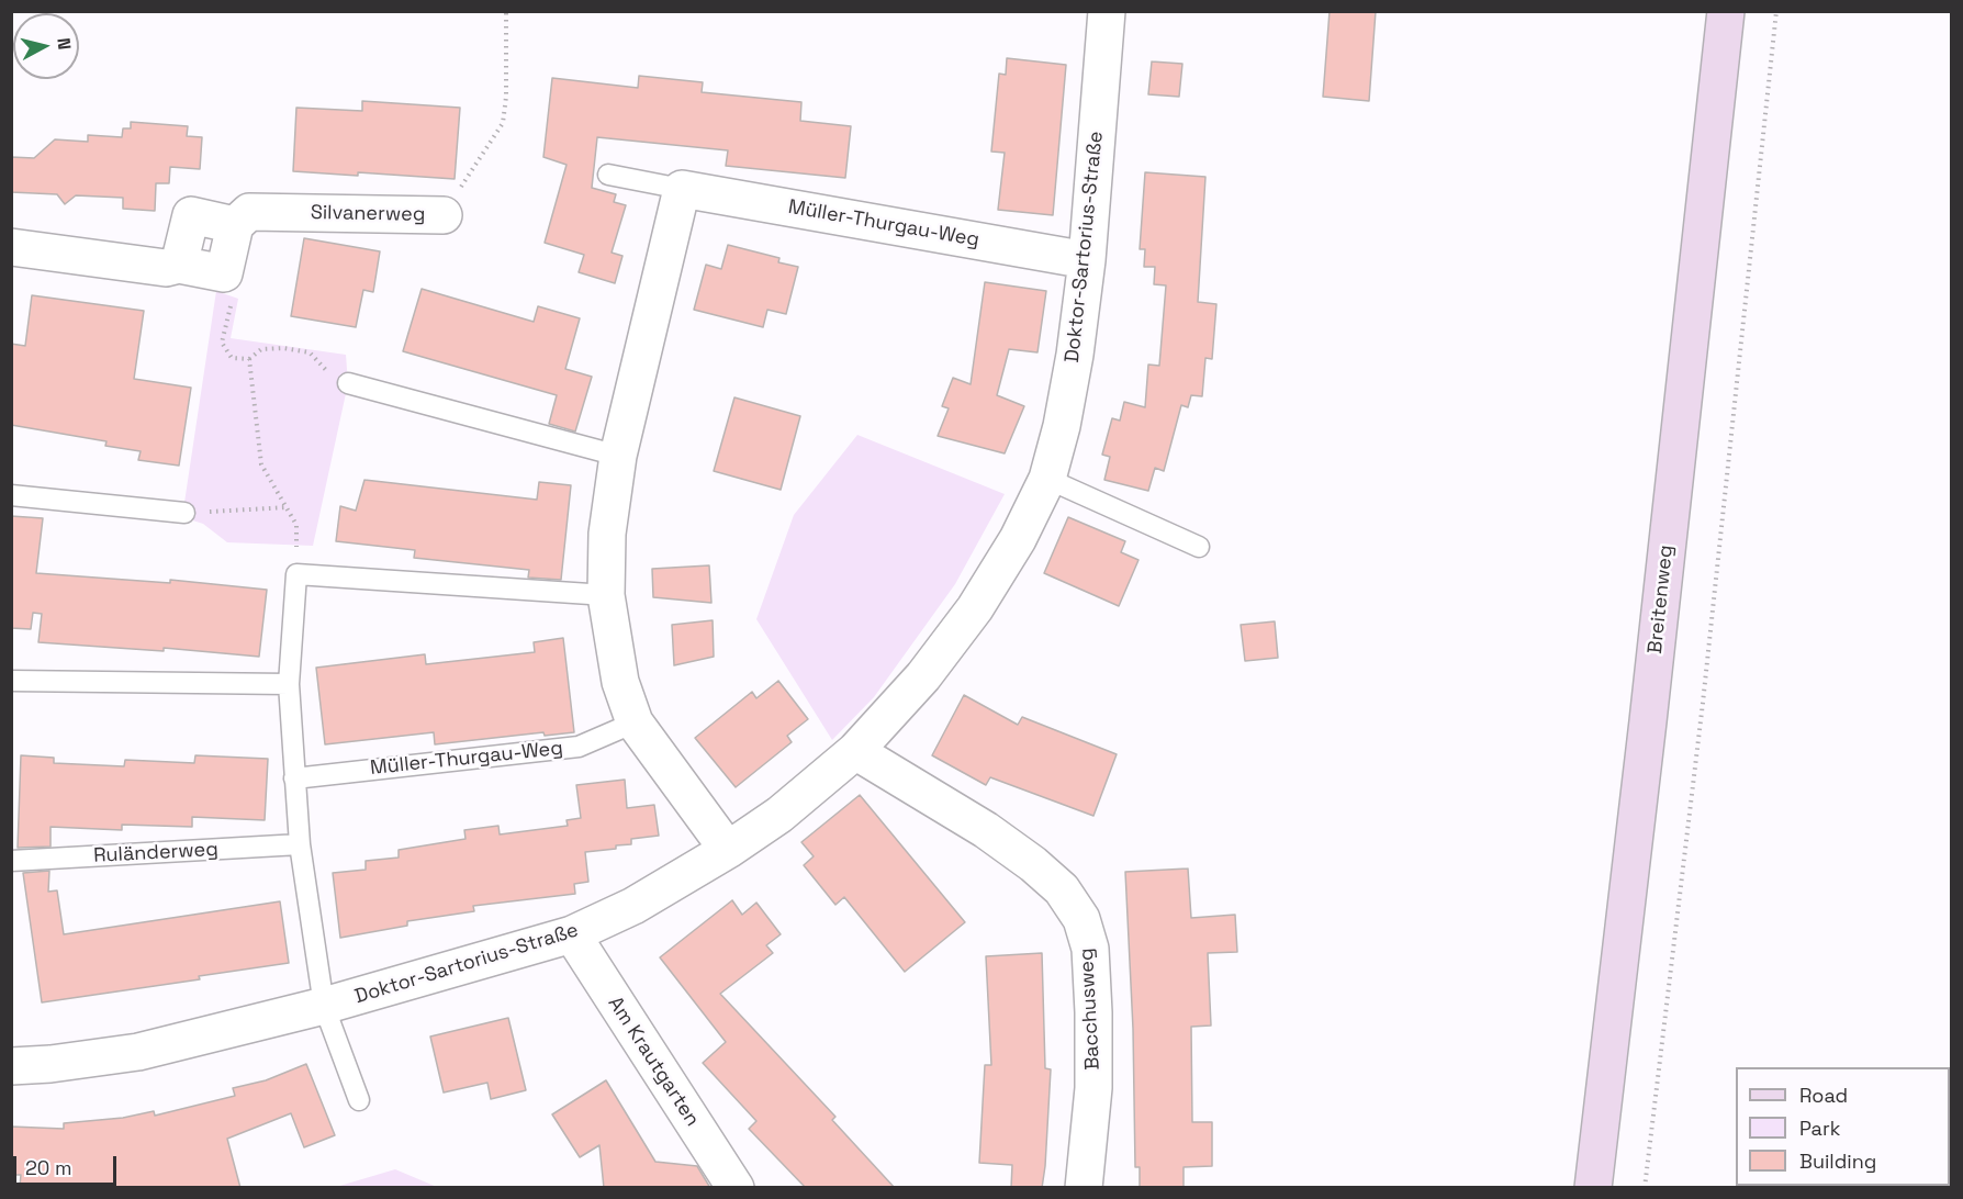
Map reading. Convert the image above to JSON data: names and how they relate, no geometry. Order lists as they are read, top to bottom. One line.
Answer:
{"streets":{"main road":["Breitenweg"],"street":["Silvanerweg","Müller-Thurgau-Weg","Doktor-Sartorius-Straße","Bacchusweg","Am Krautgarten"],"lane":["Ruländerweg"]},"crossings":[["Müller-Thurgau-Weg","Doktor-Sartorius-Straße"],["Doktor-Sartorius-Straße","Bacchusweg"],["Doktor-Sartorius-Straße","Am Krautgarten"]],"legend":["Road","Park","Building"],"scale_bar":"20 m","north":"right"}
